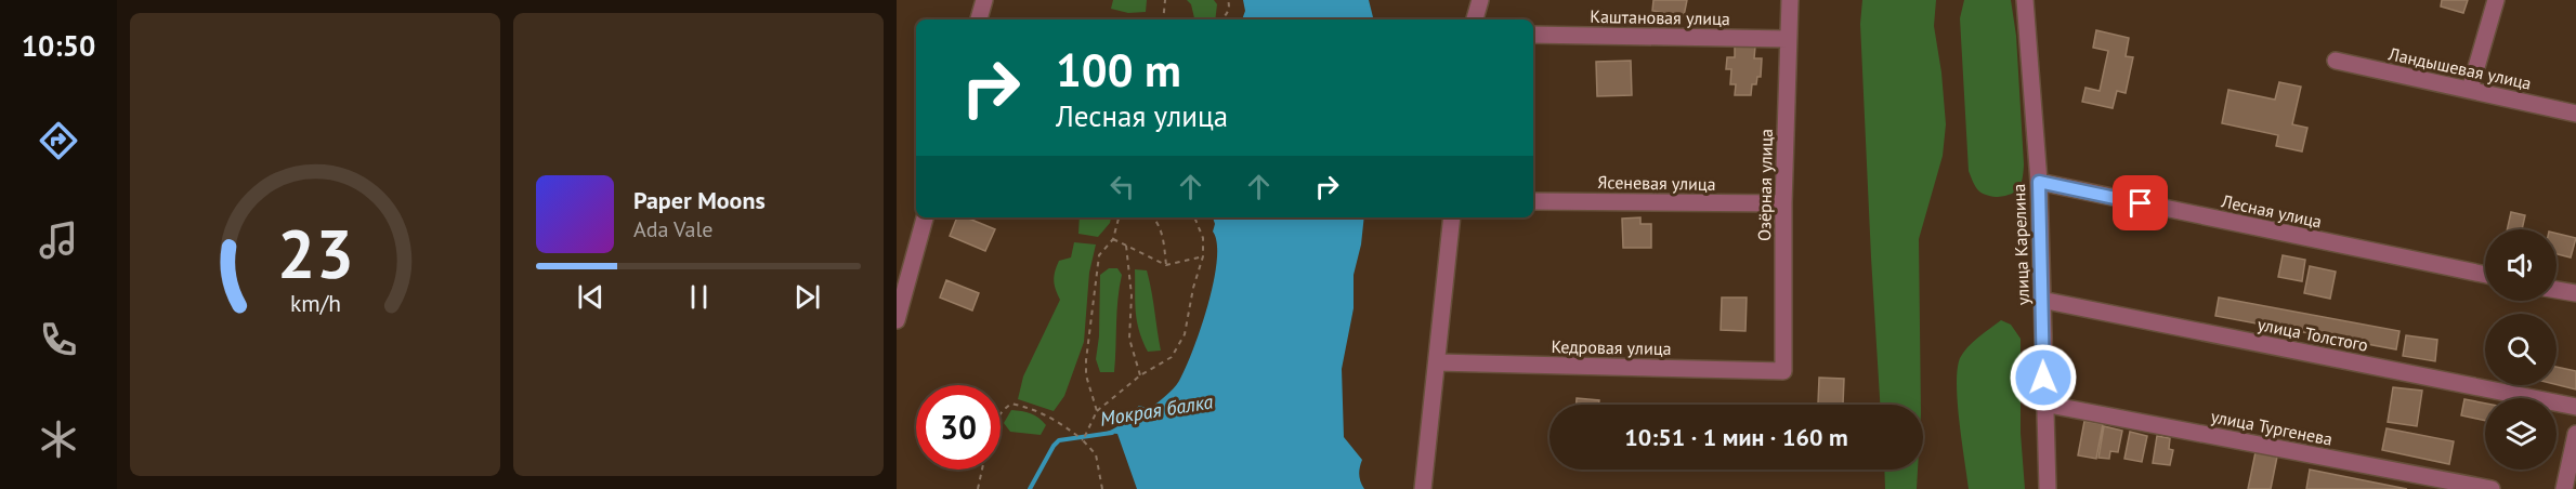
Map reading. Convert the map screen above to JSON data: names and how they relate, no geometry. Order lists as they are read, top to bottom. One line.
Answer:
{"streets":{"street":["Каштановая улица","Ландышевая улица","Ясеневая улица","Озёрная улица","Лесная улица","улица Карелина","улица Толстого","Кедровая улица","улица Тургенева"]},"crossings":[["Каштановая улица","Озёрная улица"],["Ясеневая улица","Озёрная улица"],["Озёрная улица","Кедровая улица"],["Лесная улица","улица Карелина"],["улица Карелина","улица Толстого"],["улица Карелина","улица Тургенева"]],"water":["Мокрая балка"],"page":{"tabs":"10:50","turn":["100 m","Лесная улица"],"song":["Paper Moons","Ada Vale"],"limit":"30","trip":"10:51 · 1 мин · 160 m","gauge":["23","km/h"]}}
